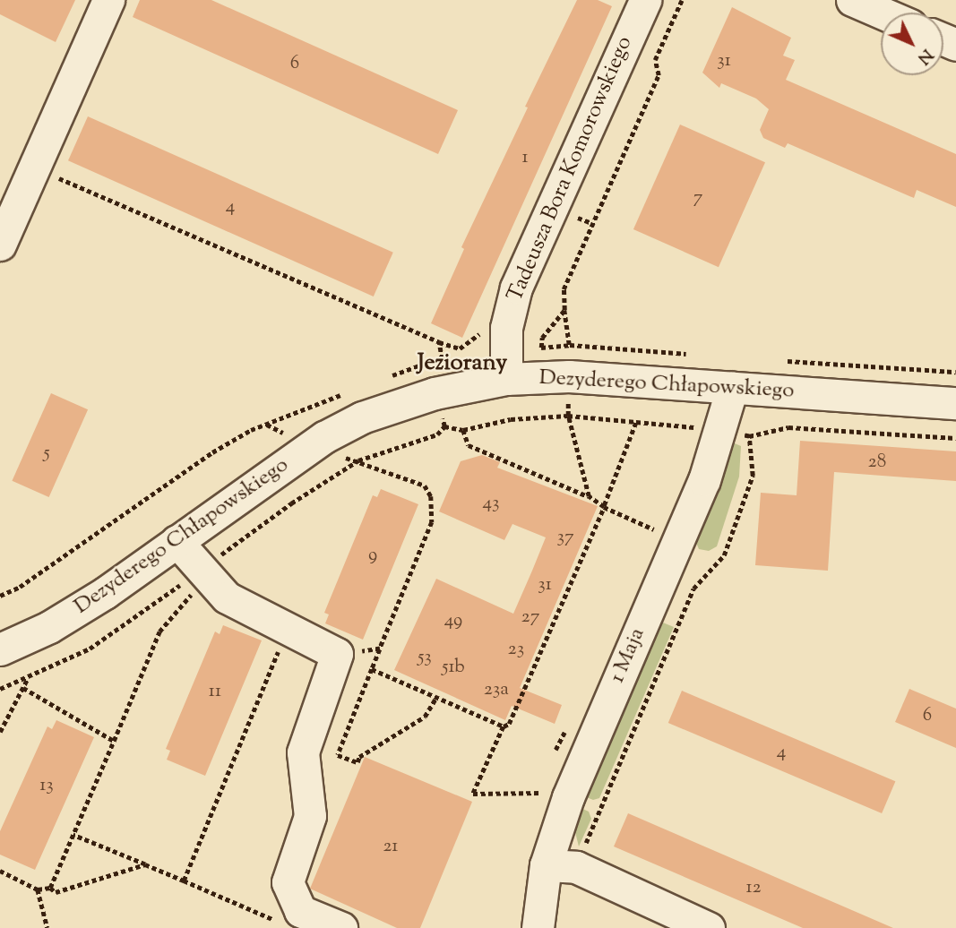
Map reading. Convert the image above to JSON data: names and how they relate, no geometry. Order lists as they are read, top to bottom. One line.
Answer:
{"streets":{"street":["Tadeusza Bora Komorowskiego","Dezyderego Chłapowskiego","1 Maja"]},"crossings":[["Tadeusza Bora Komorowskiego","Dezyderego Chłapowskiego"],["Dezyderego Chłapowskiego","1 Maja"]],"districts":["Jeziorany"],"house_numbers":["31","6","1","7","4","5","28","43","37","9","31","27","49","23","53","51b","23a","11","6","4","13","21","12"],"north":"bottom right"}
